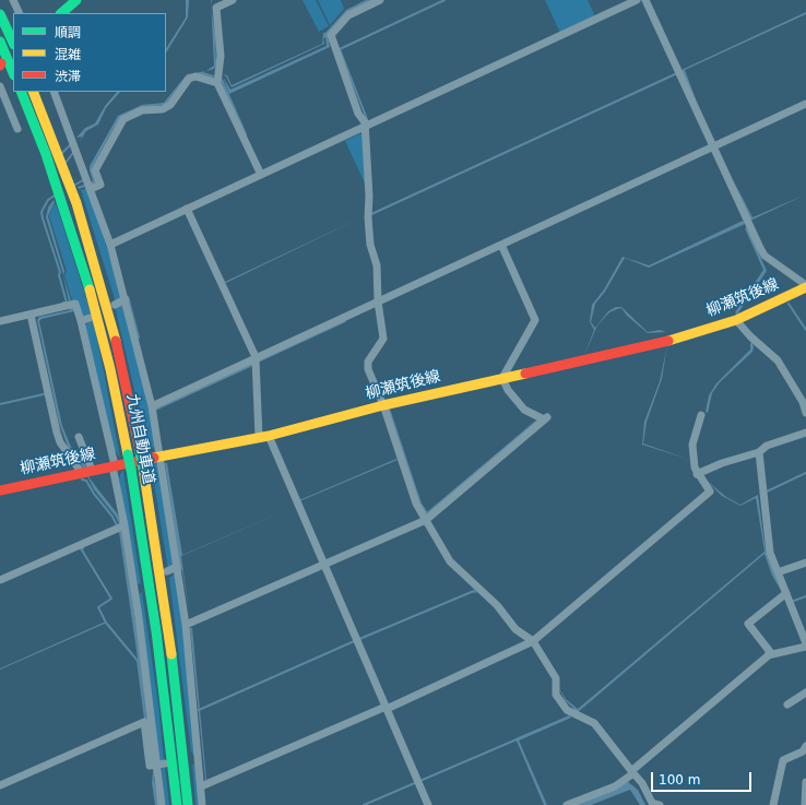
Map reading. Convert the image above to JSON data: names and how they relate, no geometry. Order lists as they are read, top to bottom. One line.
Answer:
{"streets":{"main road":["柳瀬筑後線","九州自動車道"]},"legend":["順調","混雑","渋滞"],"scale_bar":"100 m"}
